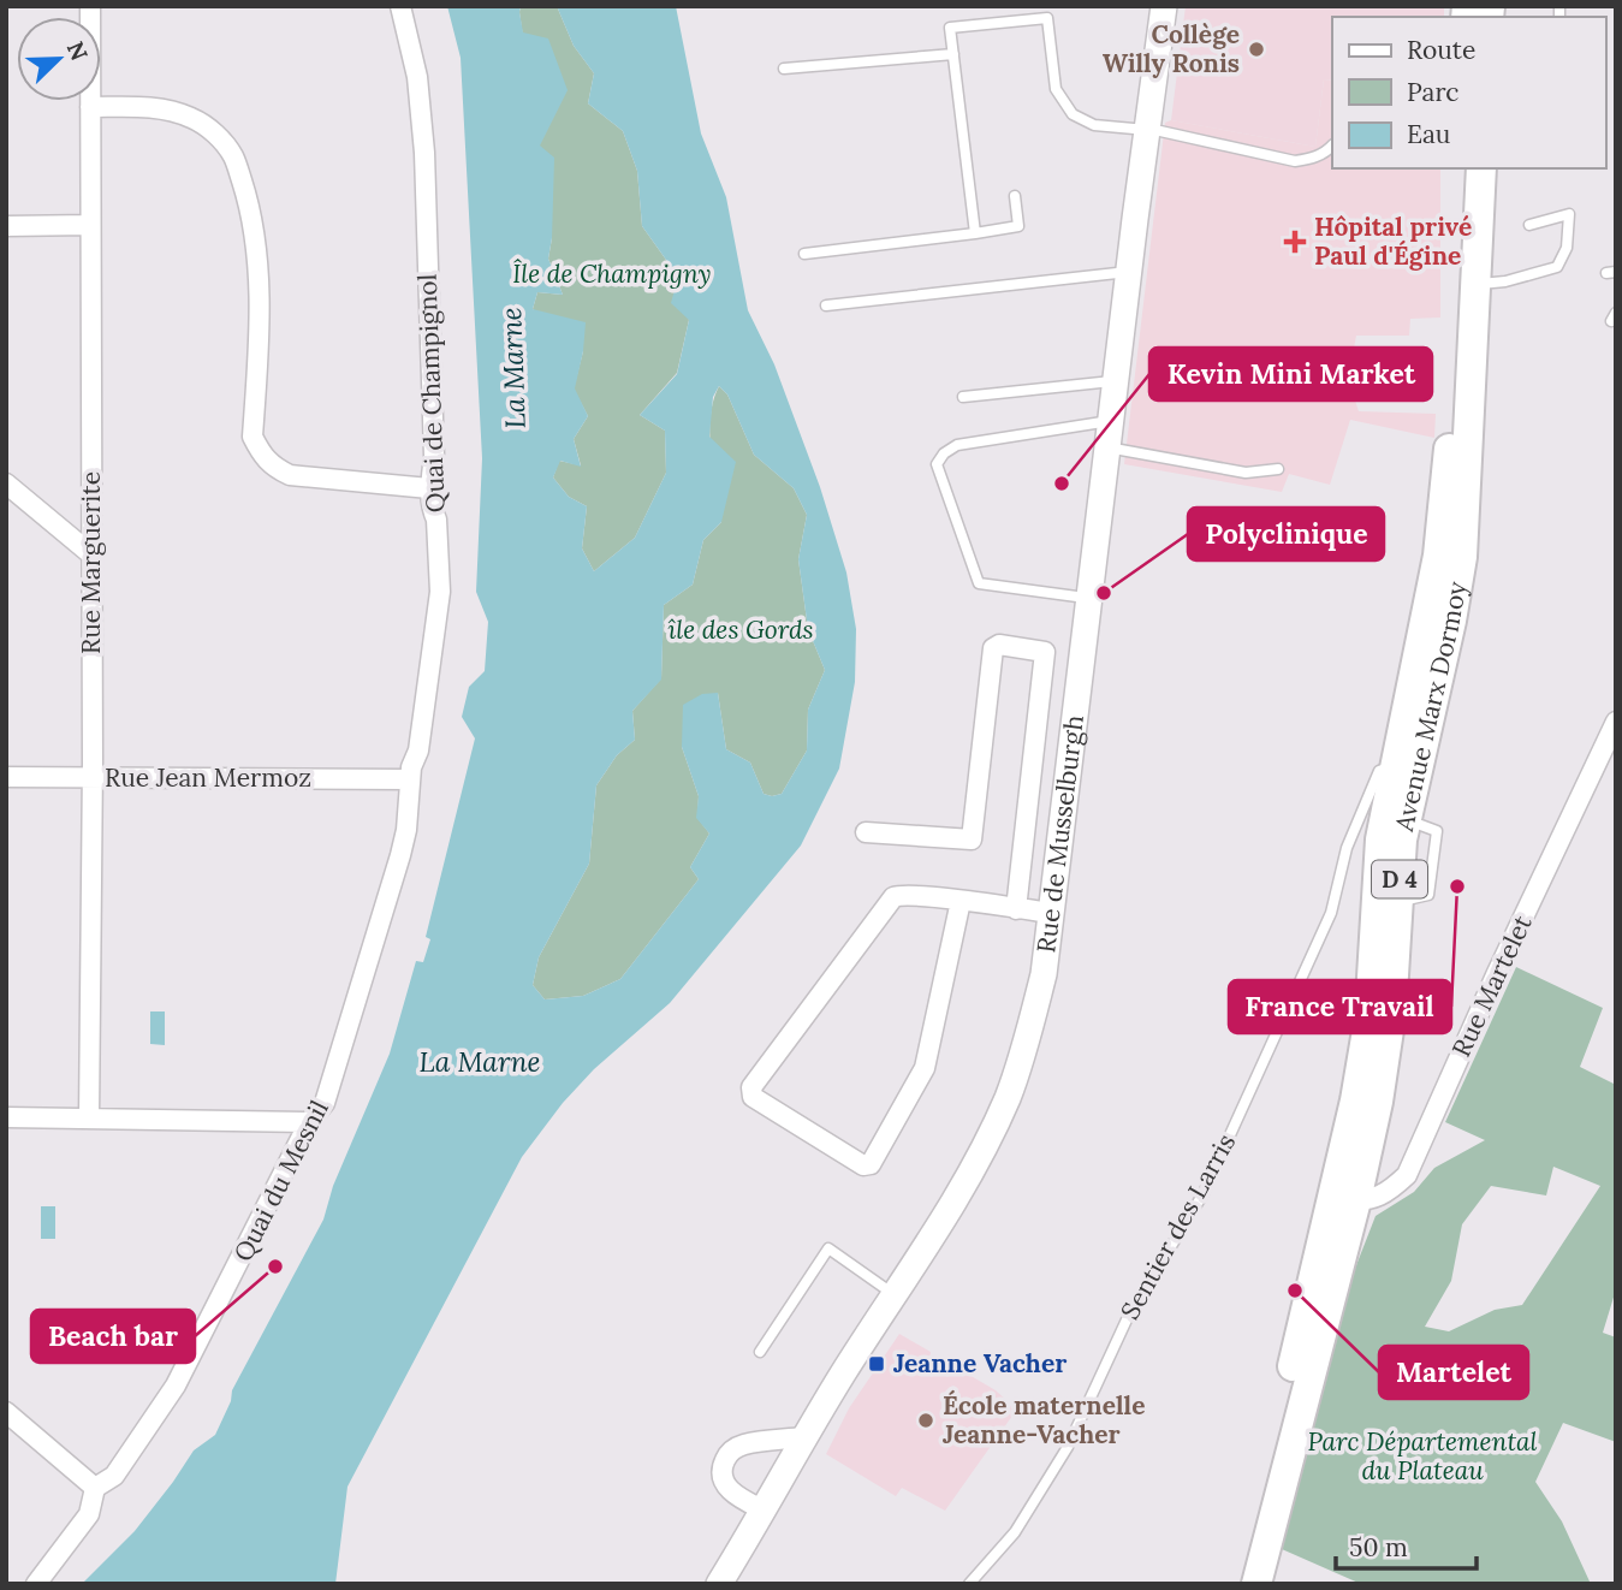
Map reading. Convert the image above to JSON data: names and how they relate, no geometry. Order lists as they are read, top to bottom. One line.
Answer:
{"streets":{"main road":["Avenue Marx Dormoy","D 4"],"street":["Quai de Champignol","Rue Marguerite","Rue Jean Mermoz","Rue de Musselburgh","Rue Martelet","Quai du Mesnil"],"lane":["Sentier des Larris"]},"crossings":[["Quai de Champignol","Rue Jean Mermoz"],["Quai de Champignol","Quai du Mesnil"],["Rue Marguerite","Rue Jean Mermoz"],["Avenue Marx Dormoy","Rue Martelet"],["Avenue Marx Dormoy","Sentier des Larris"],["Rue Jean Mermoz","Quai du Mesnil"]],"water":["La Marne"],"parks":["Île de Champigny","île des Gords","Parc Départemental du Plateau"],"places":{"other":["Collège Willy Ronis","Kevin Mini Market","Polyclinique","France Travail","Beach bar","Martelet","École maternelle Jeanne-Vacher"],"health":["Hôpital privé Paul d'Égine"],"transit":["Jeanne Vacher"]},"legend":["Route","Parc","Eau"],"scale_bar":"50 m","north":"top right"}
